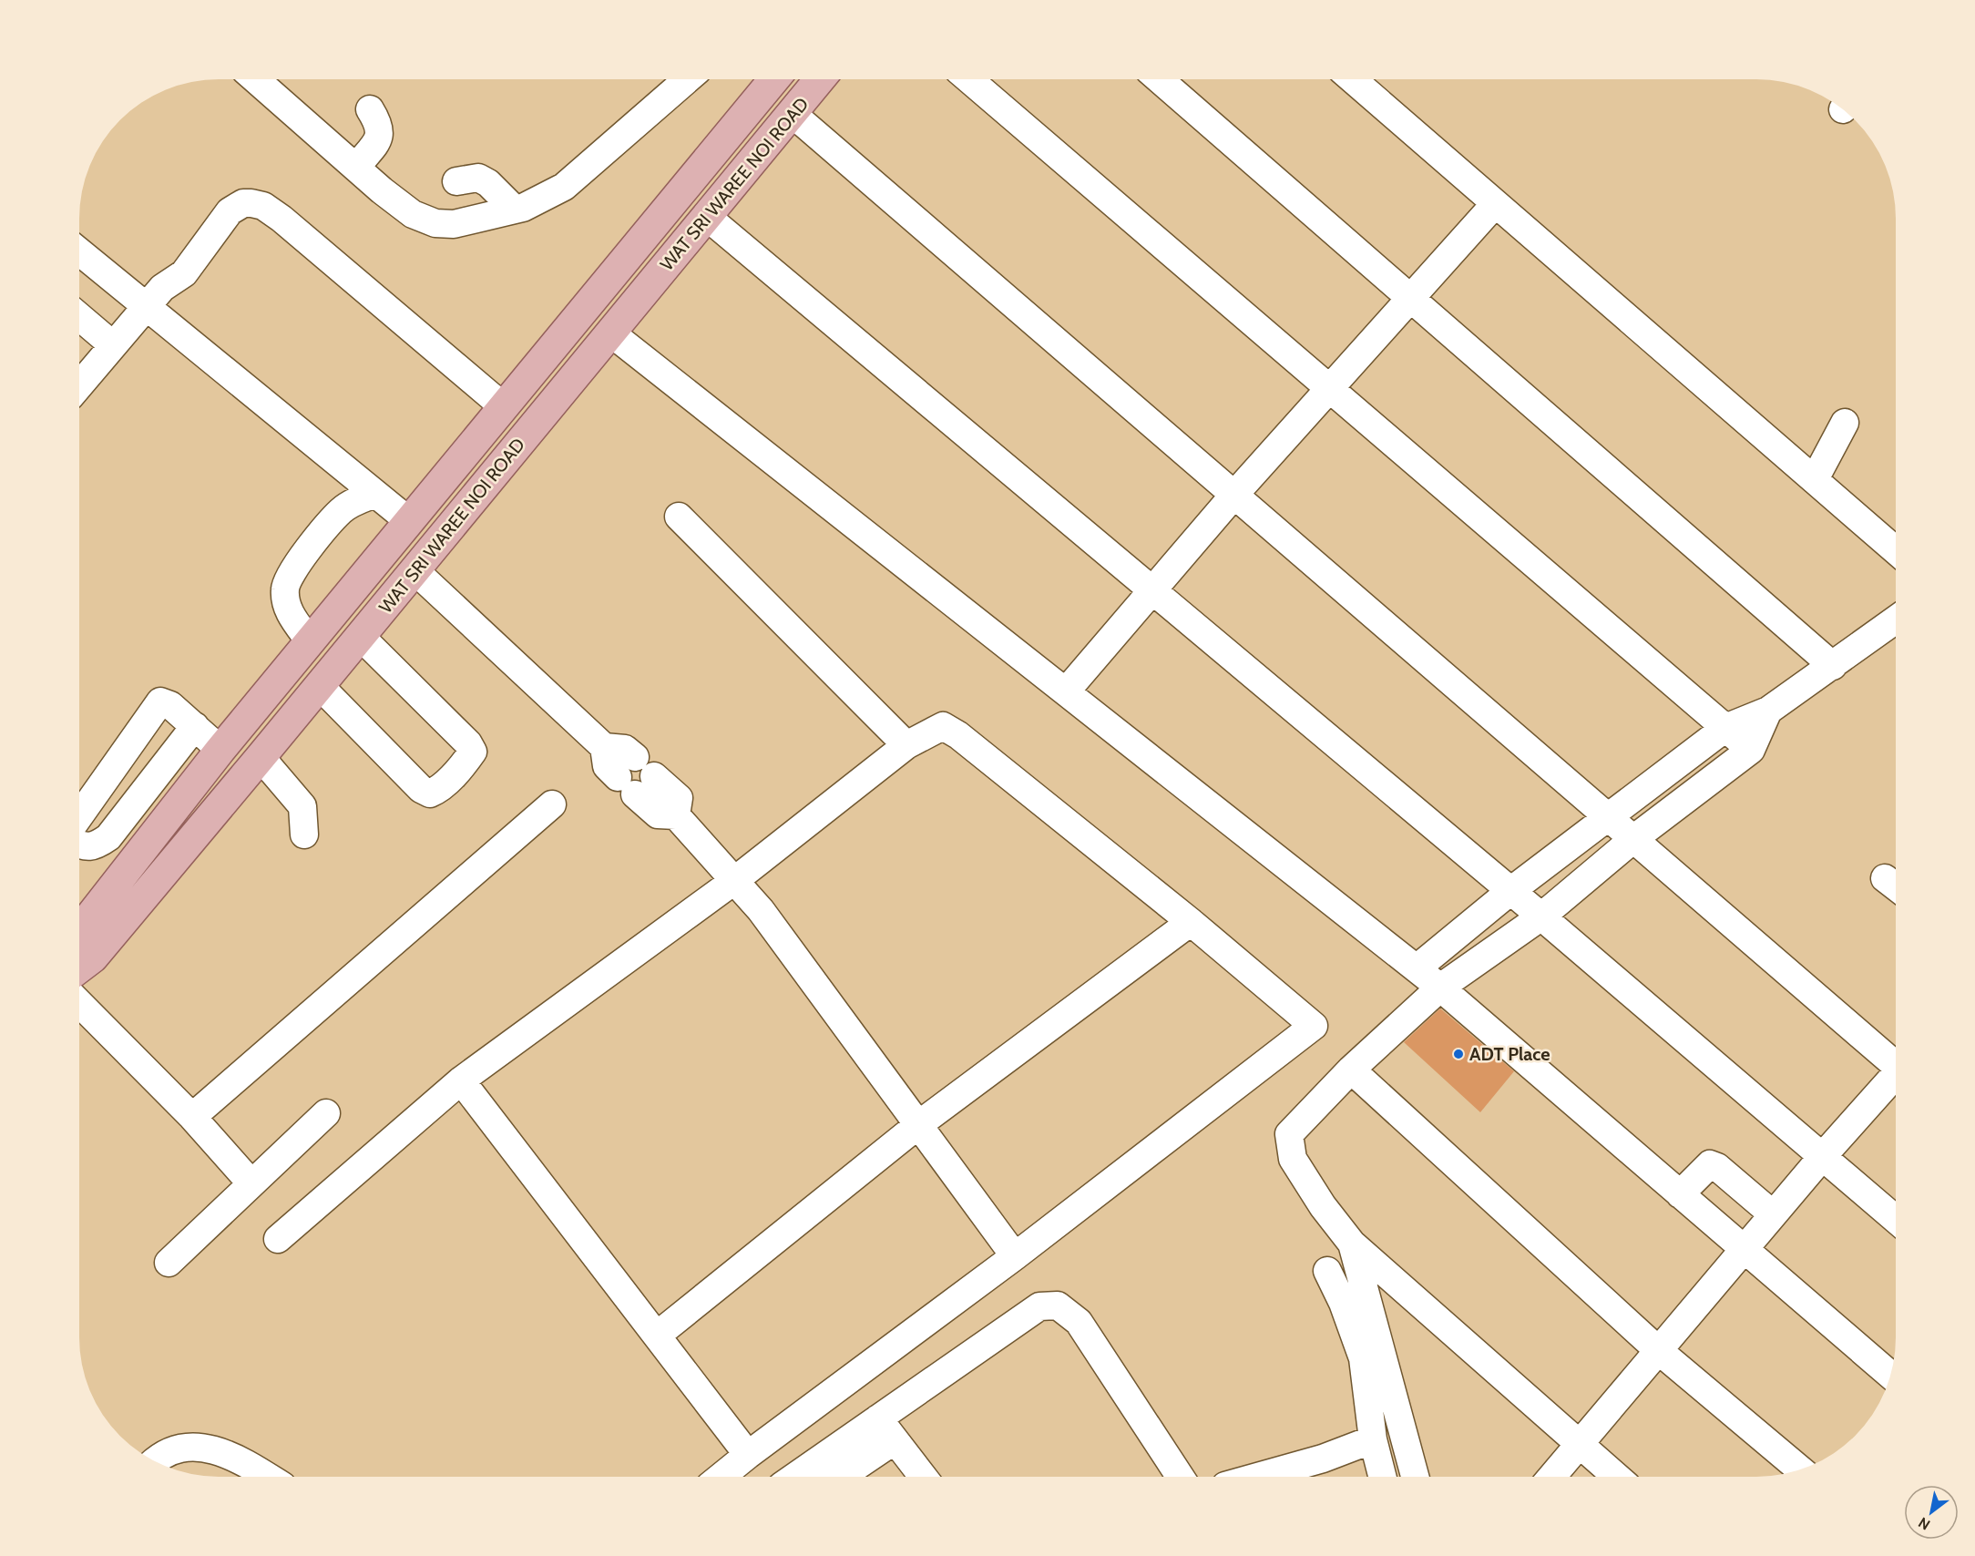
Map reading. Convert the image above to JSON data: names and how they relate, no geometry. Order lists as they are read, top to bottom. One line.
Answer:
{"streets":{"main road":["WAT SRI WAREE NOI ROAD"]},"places":["ADT Place"],"north":"bottom left"}
